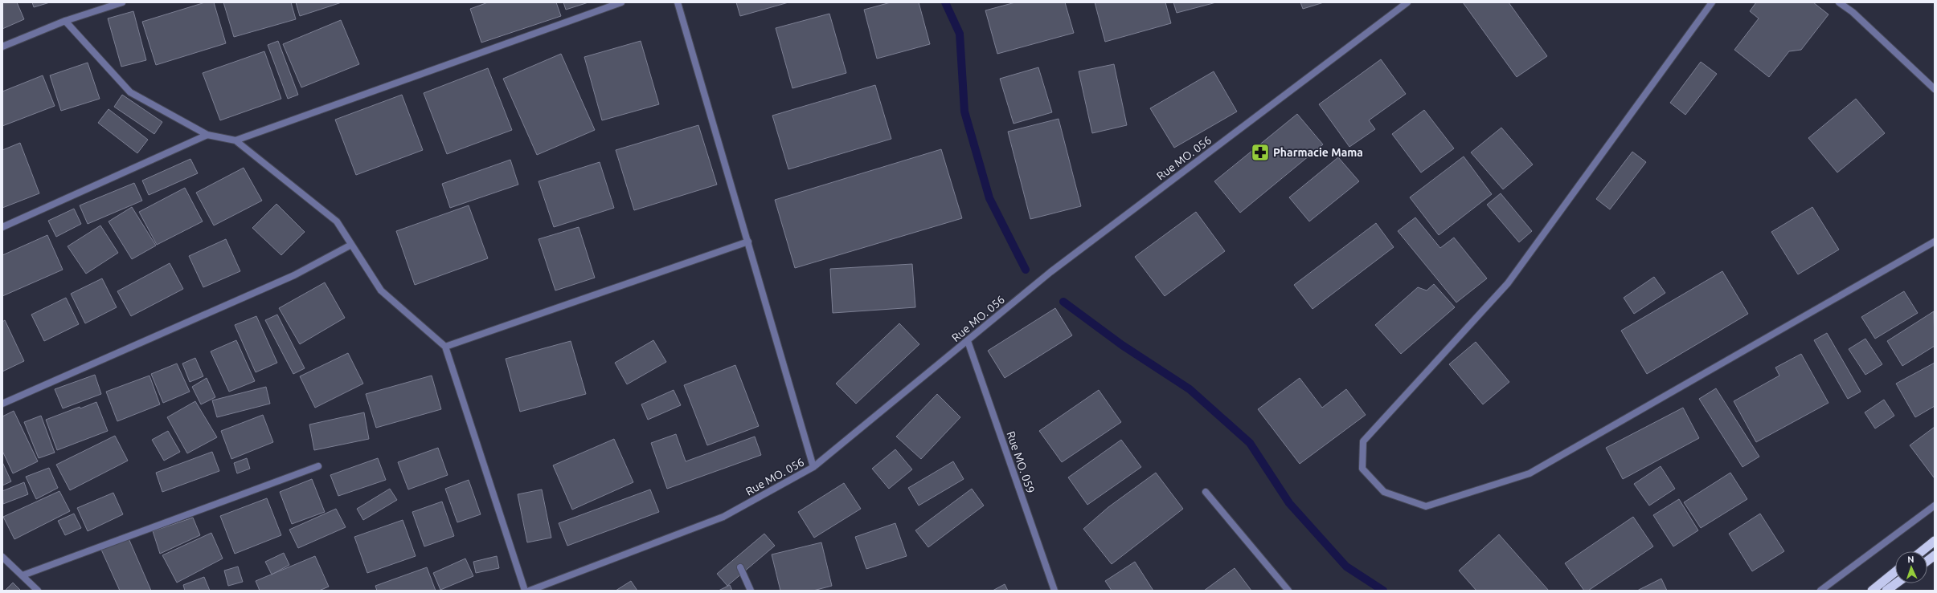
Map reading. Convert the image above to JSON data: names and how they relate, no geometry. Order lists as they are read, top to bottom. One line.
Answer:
{"streets":{"street":["Rue MO. 056","Rue MO. 059"]},"crossings":[["Rue MO. 056","Rue MO. 059"]],"places":{"pharmacy":["Pharmacie Mama"]},"north":"top"}
